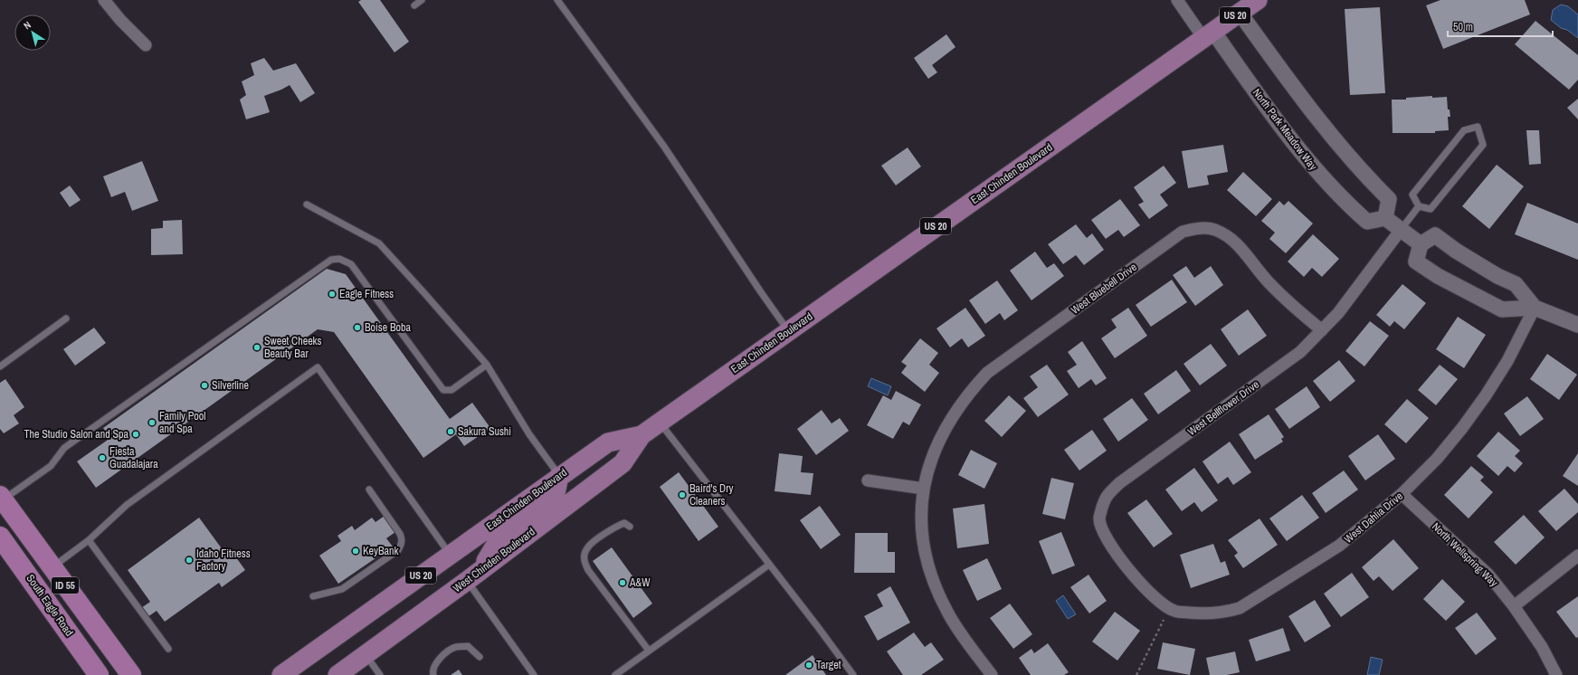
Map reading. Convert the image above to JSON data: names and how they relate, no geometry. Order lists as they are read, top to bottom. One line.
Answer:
{"streets":{"highway":["ID 55","South Eagle Road"],"main road":["US 20","East Chinden Boulevard","West Chinden Boulevard"],"street":["North Park Meadow Way","West Bluebell Drive","West Bellflower Drive","West Dahlia Drive","North Wellspring Way"]},"crossings":[["North Park Meadow Way","East Chinden Boulevard"],["East Chinden Boulevard","West Chinden Boulevard"],["West Bluebell Drive","West Bellflower Drive"],["West Bellflower Drive","West Dahlia Drive"],["West Dahlia Drive","North Wellspring Way"]],"places":["Eagle Fitness","Boise Boba","Sweet Cheeks Beauty Bar","Silverline","Family Pool and Spa","Sakura Sushi","The Studio Salon and Spa","Fiesta Guadalajara","Baird's Dry Cleaners","KeyBank","Idaho Fitness Factory","A&W","Target"],"scale_bar":"50 m","north":"top left"}
